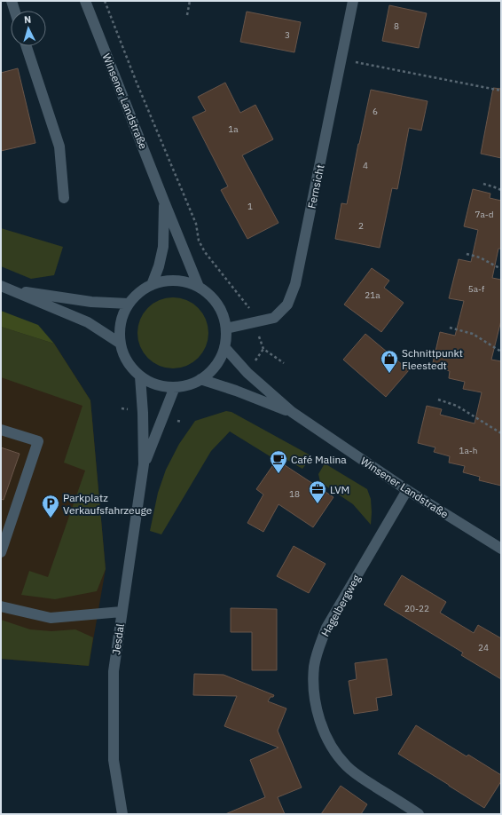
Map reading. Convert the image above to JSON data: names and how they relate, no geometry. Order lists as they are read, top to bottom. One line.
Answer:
{"streets":{"street":["Winsener Landstraße","Fernsicht","Hagelbergweg","Jesdal"]},"crossings":[["Winsener Landstraße","Fernsicht"],["Winsener Landstraße","Hagelbergweg"],["Winsener Landstraße","Jesdal"],["Fernsicht","Jesdal"]],"places":{"shop":["Schnittpunkt Fleestedt"],"cafe":["Café Malina"],"office":["LVM"],"parking":["Parkplatz Verkaufsfahrzeuge"]},"house_numbers":["8","3","6","1a","4","1","7a-d","2","5a-f","21a","1a-h","18","20-22","24"],"north":"top"}
